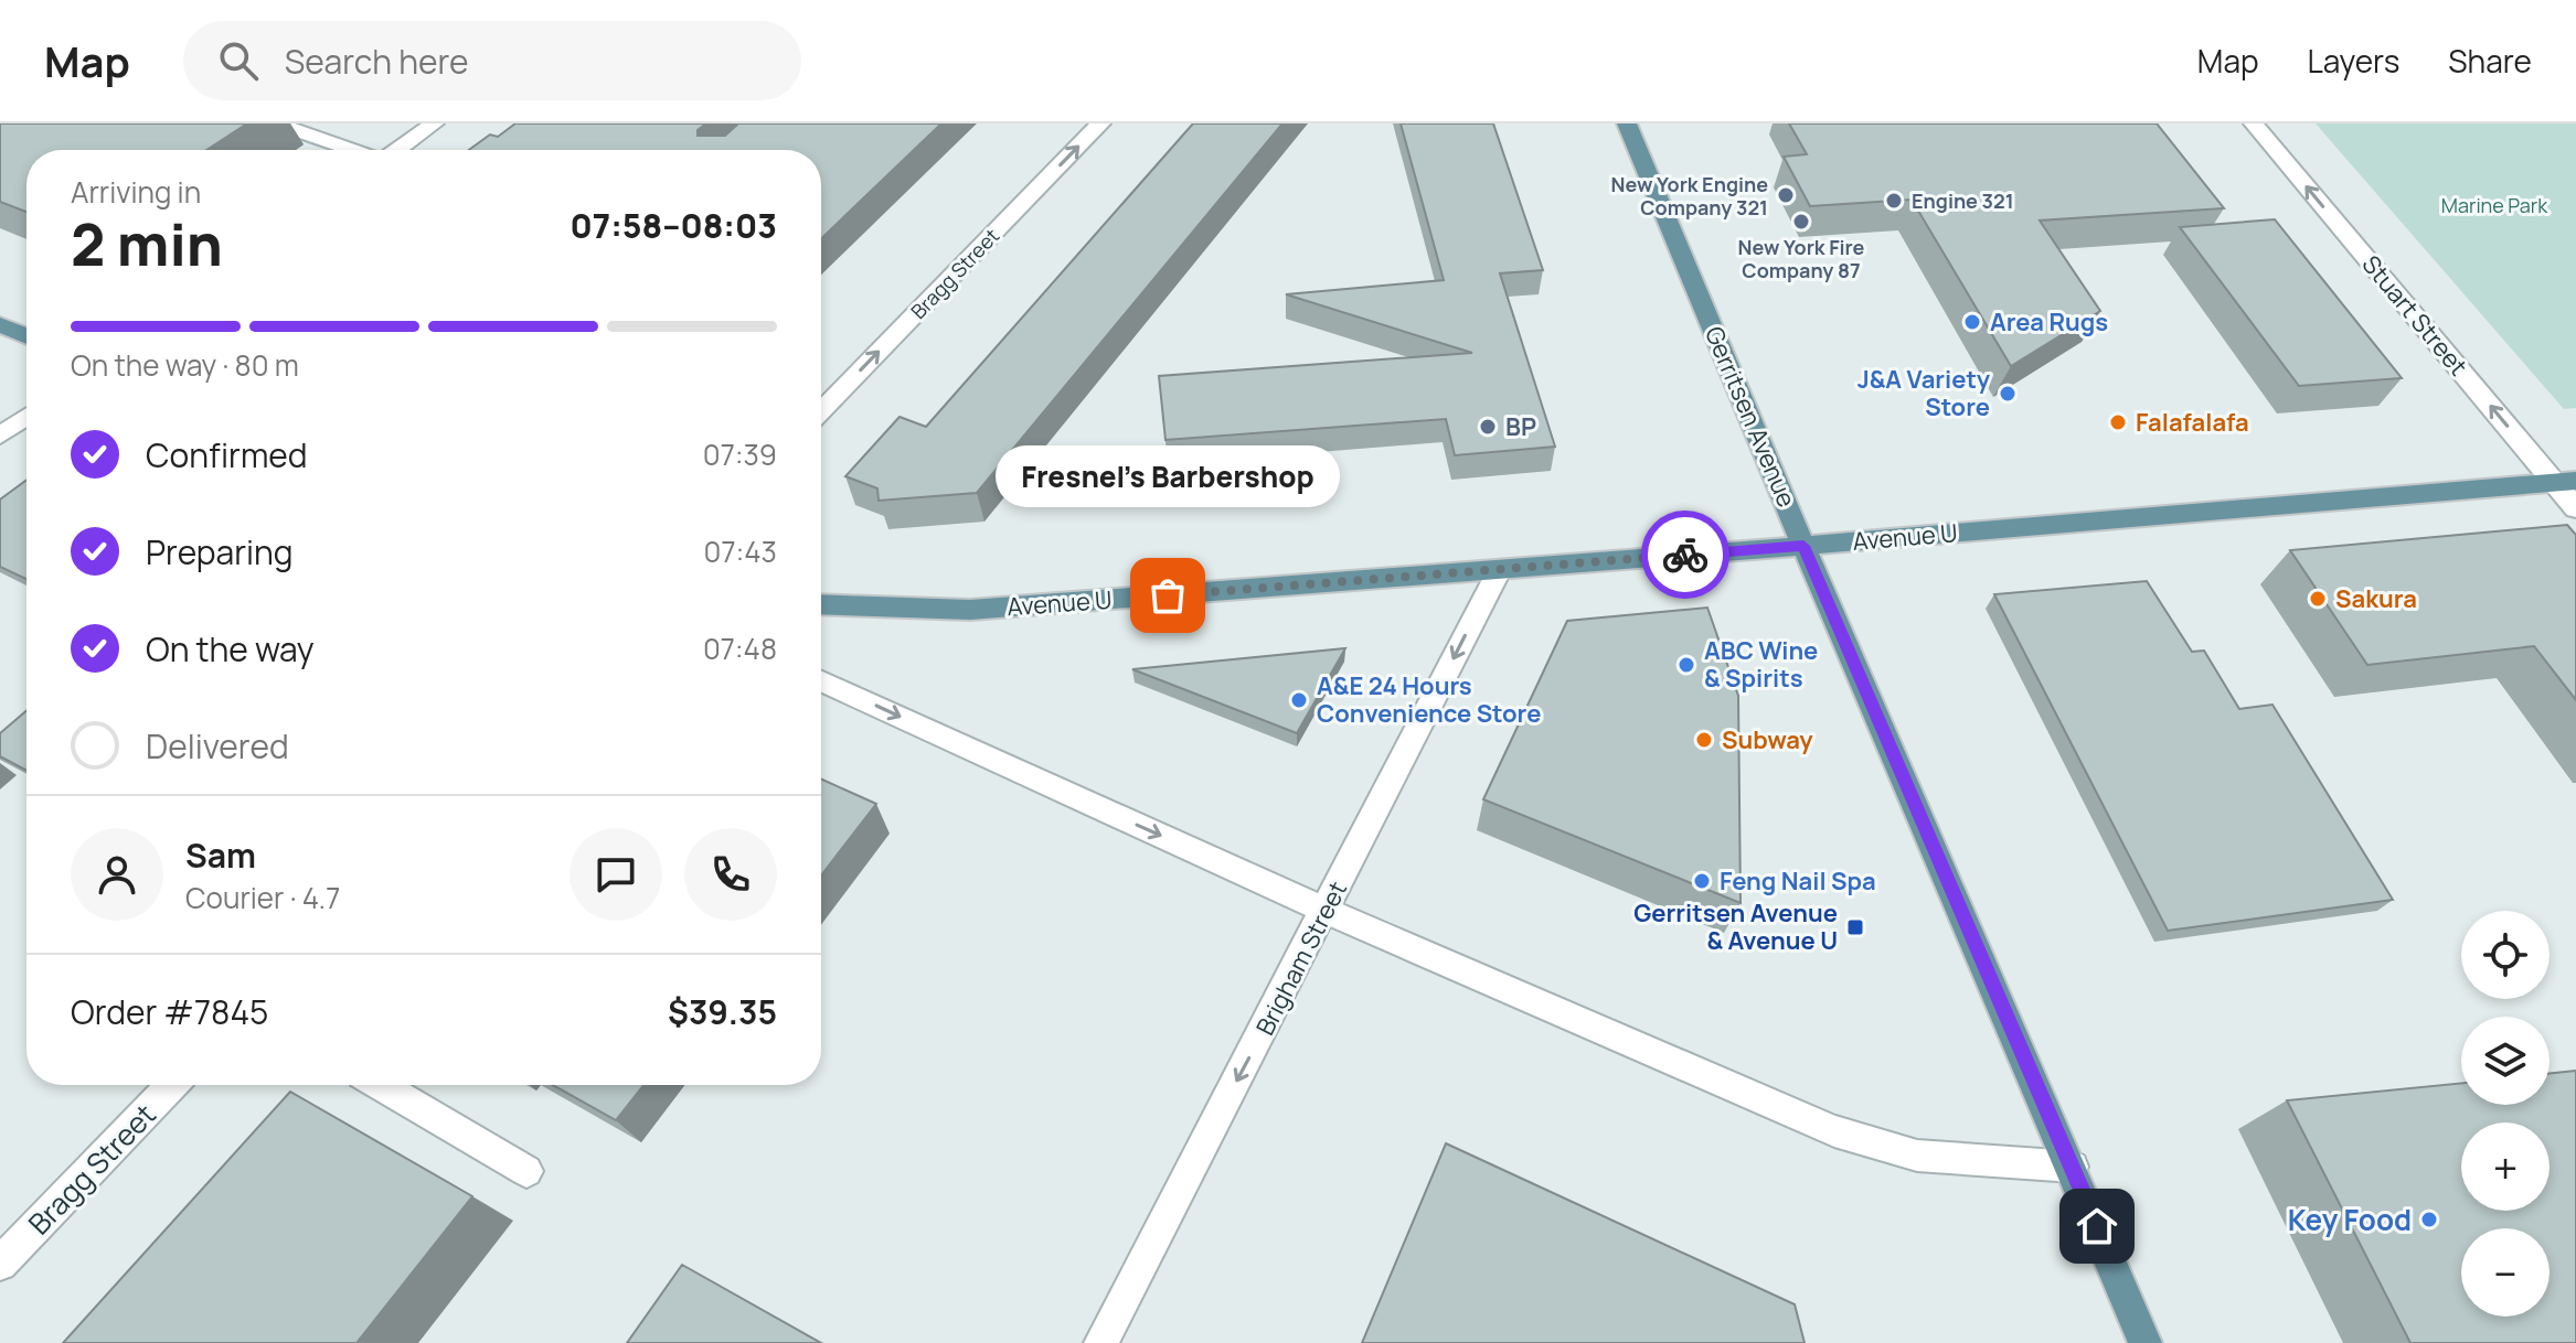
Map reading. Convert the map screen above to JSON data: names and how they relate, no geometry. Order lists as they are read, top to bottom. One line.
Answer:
{"streets":{"main road":["Gerritsen Avenue","Avenue U"],"street":["Bragg Street","Stuart Street","Brigham Street"]},"crossings":[["Stuart Street","Avenue U"],["Gerritsen Avenue","Avenue U"],["Avenue U","Brigham Street"]],"one_way":["Bragg Street","Stuart Street","Brigham Street"],"parks":["Marine Park"],"places":{"other":["New York Engine Company 321","Engine 321","New York Fire Company 87","Area Rugs","J&A Variety Store","Falafalafa","BP","Fresnel's Barbershop","Sakura","ABC Wine & Spirits","A&E 24 Hours Convenience Store","Subway","Feng Nail Spa","Key Food"],"transit":["Gerritsen Avenue & Avenue U"]},"page":{"header":"Map","search":"Search here","nav":["Map","Layers","Share"],"heading":["2 min","Arriving in","07:58–08:03"],"panel":["Sam","Courier · 4.7","Order #7845","$39.35"],"bar":"On the way · 80 m","list":[["Confirmed","07:39"],["Preparing","07:43"],["On the way","07:48"],"Delivered"],"bubble":"Fresnel's Barbershop","map_buttons":["+","−"]}}
